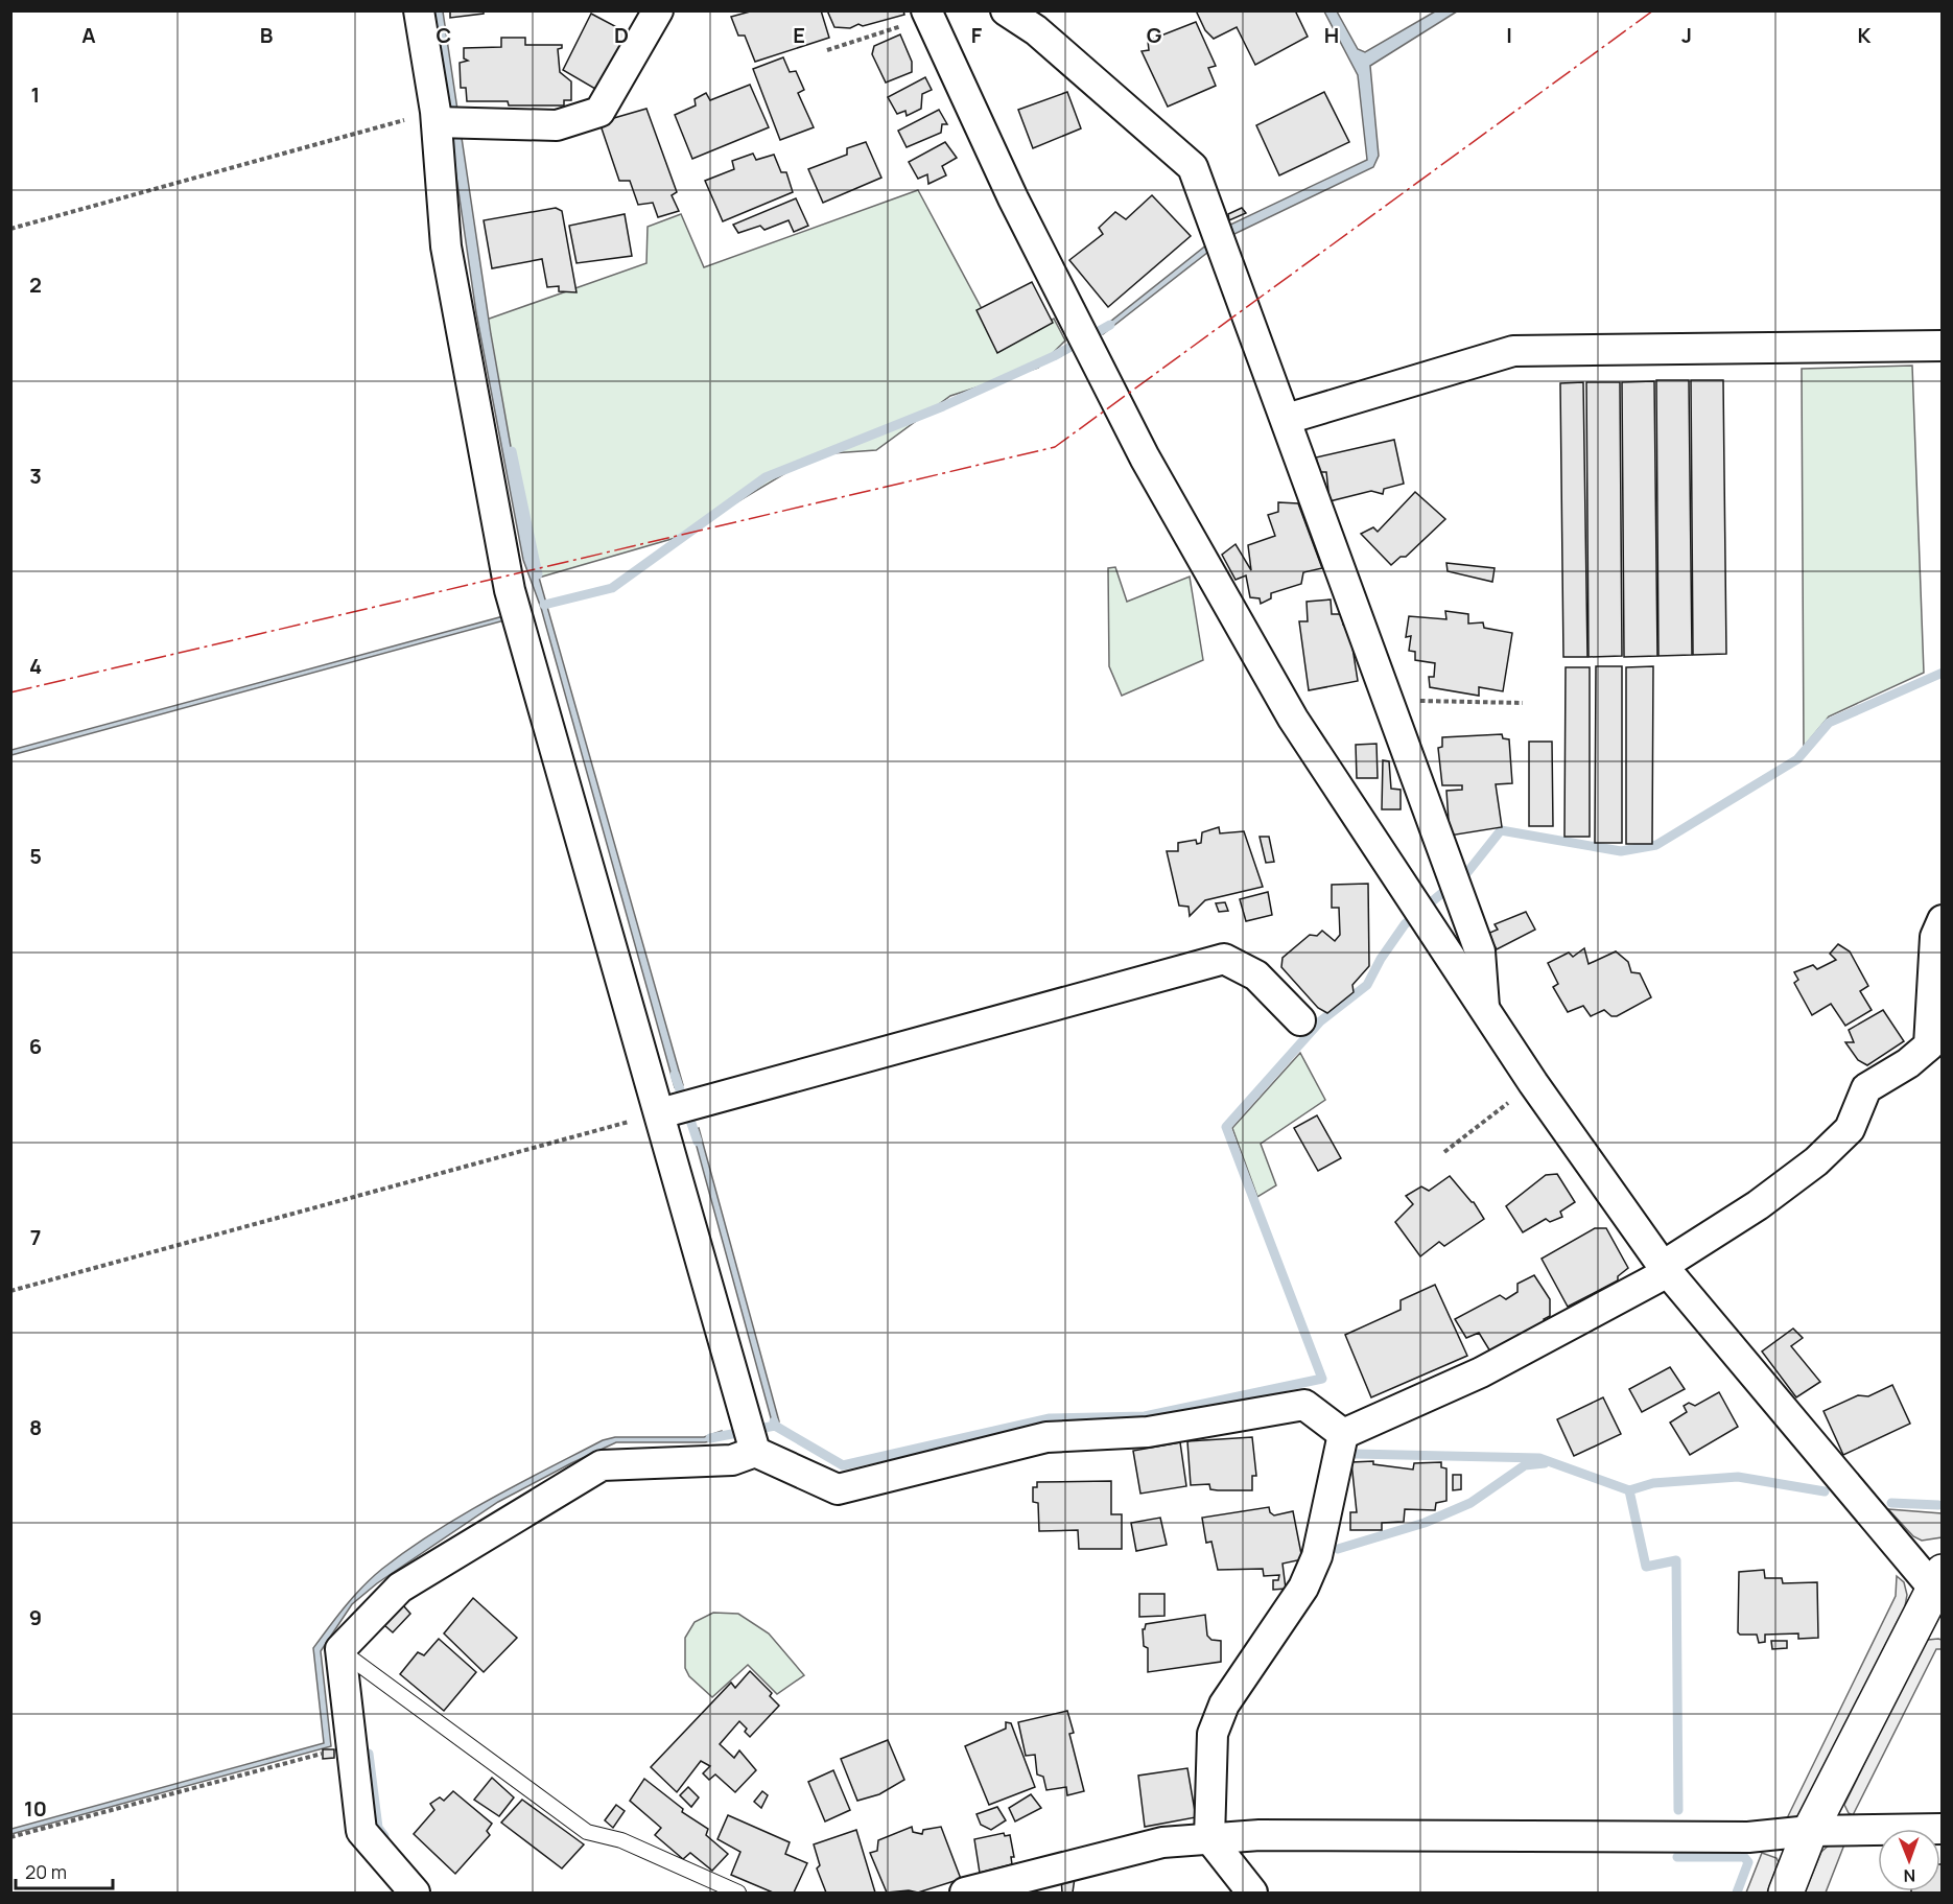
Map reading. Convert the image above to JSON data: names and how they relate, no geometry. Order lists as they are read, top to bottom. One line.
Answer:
{"scale_bar":"20 m","north":"bottom","grid":{"columns":["A","B","C","D","E","F","G","H","I","J","K"],"rows":["1","2","3","4","5","6","7","8","9","10"]}}
